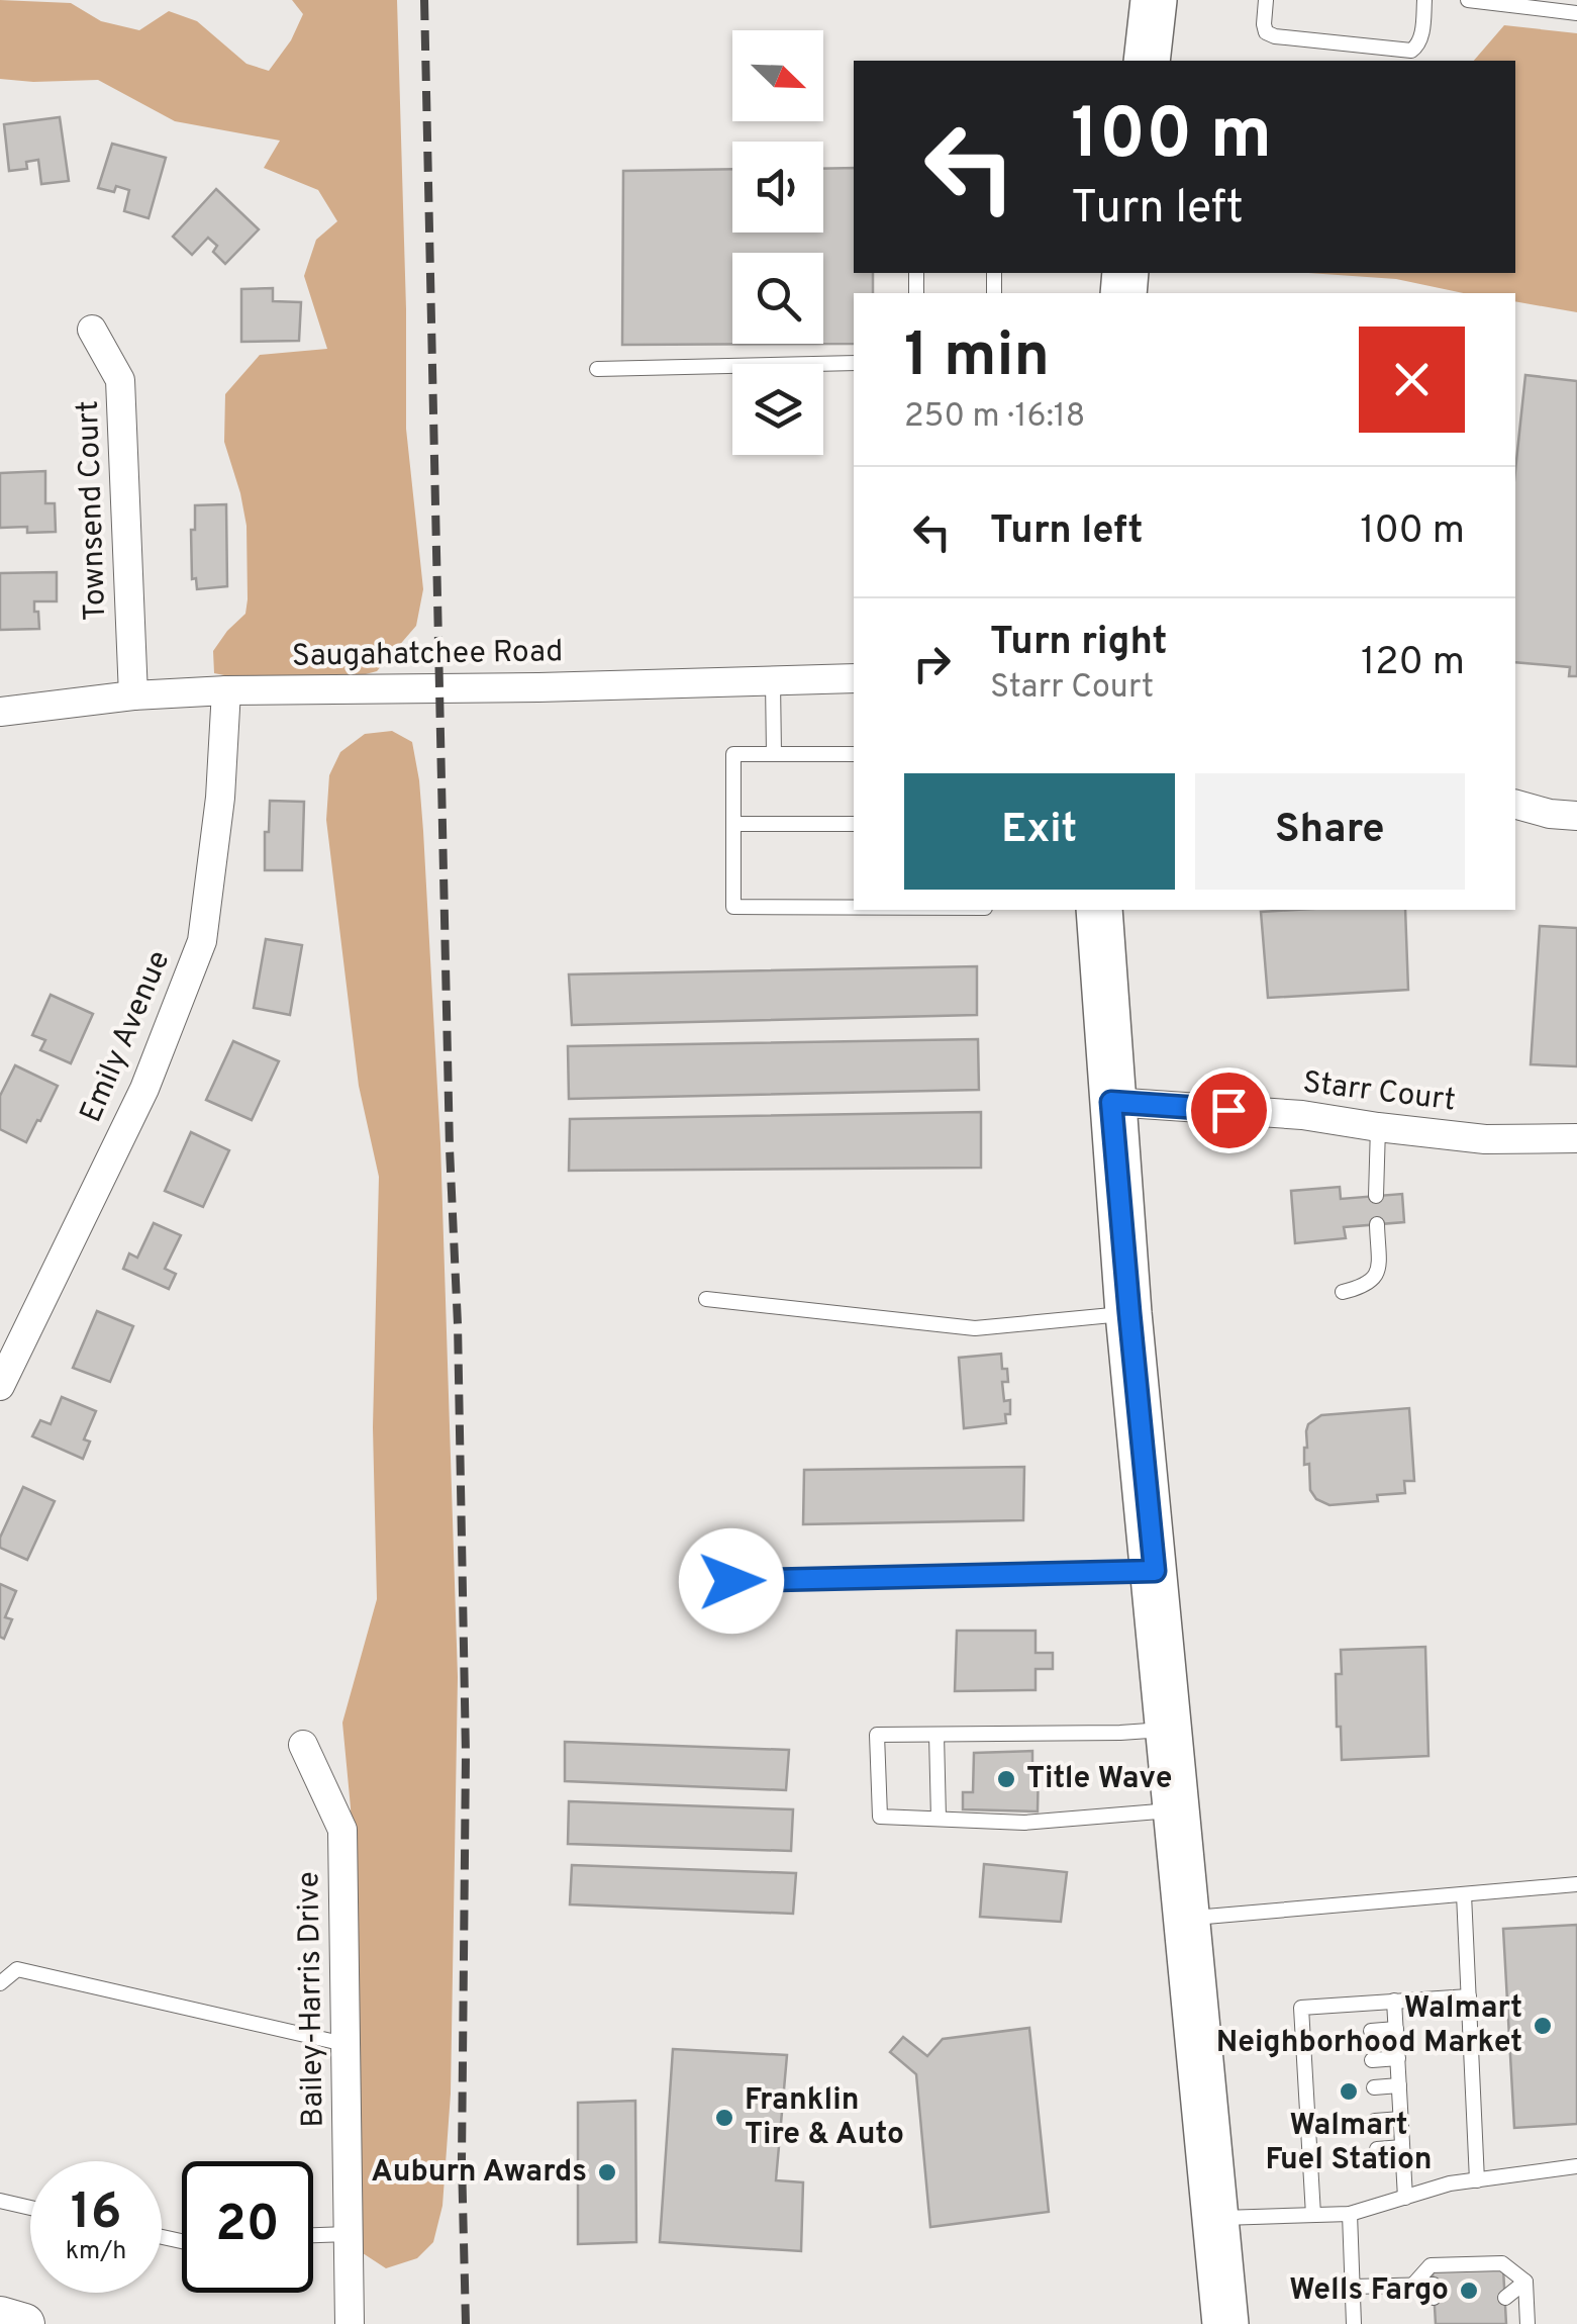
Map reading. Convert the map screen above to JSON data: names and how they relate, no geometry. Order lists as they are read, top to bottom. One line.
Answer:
{"streets":{"street":["Townsend Court","Saugahatchee Road","Emily Avenue","Starr Court","Bailey-Harris Drive"]},"crossings":[["Townsend Court","Saugahatchee Road"],["Saugahatchee Road","Emily Avenue"]],"places":["Title Wave","Walmart Neighborhood Market","Walmart Fuel Station","Franklin Tire & Auto","Auburn Awards","Wells Fargo"],"north":"bottom right","page":{"turn":["100 m","Turn left"],"heading":["1 min","250 m · 16:18"],"list":[{"name":"Turn left","value":"100 m"},{"name":"Turn right","note":"Starr Court","value":"120 m"}],"buttons":["Exit","Share"],"speed":"16 km/h","limit":"20"}}
